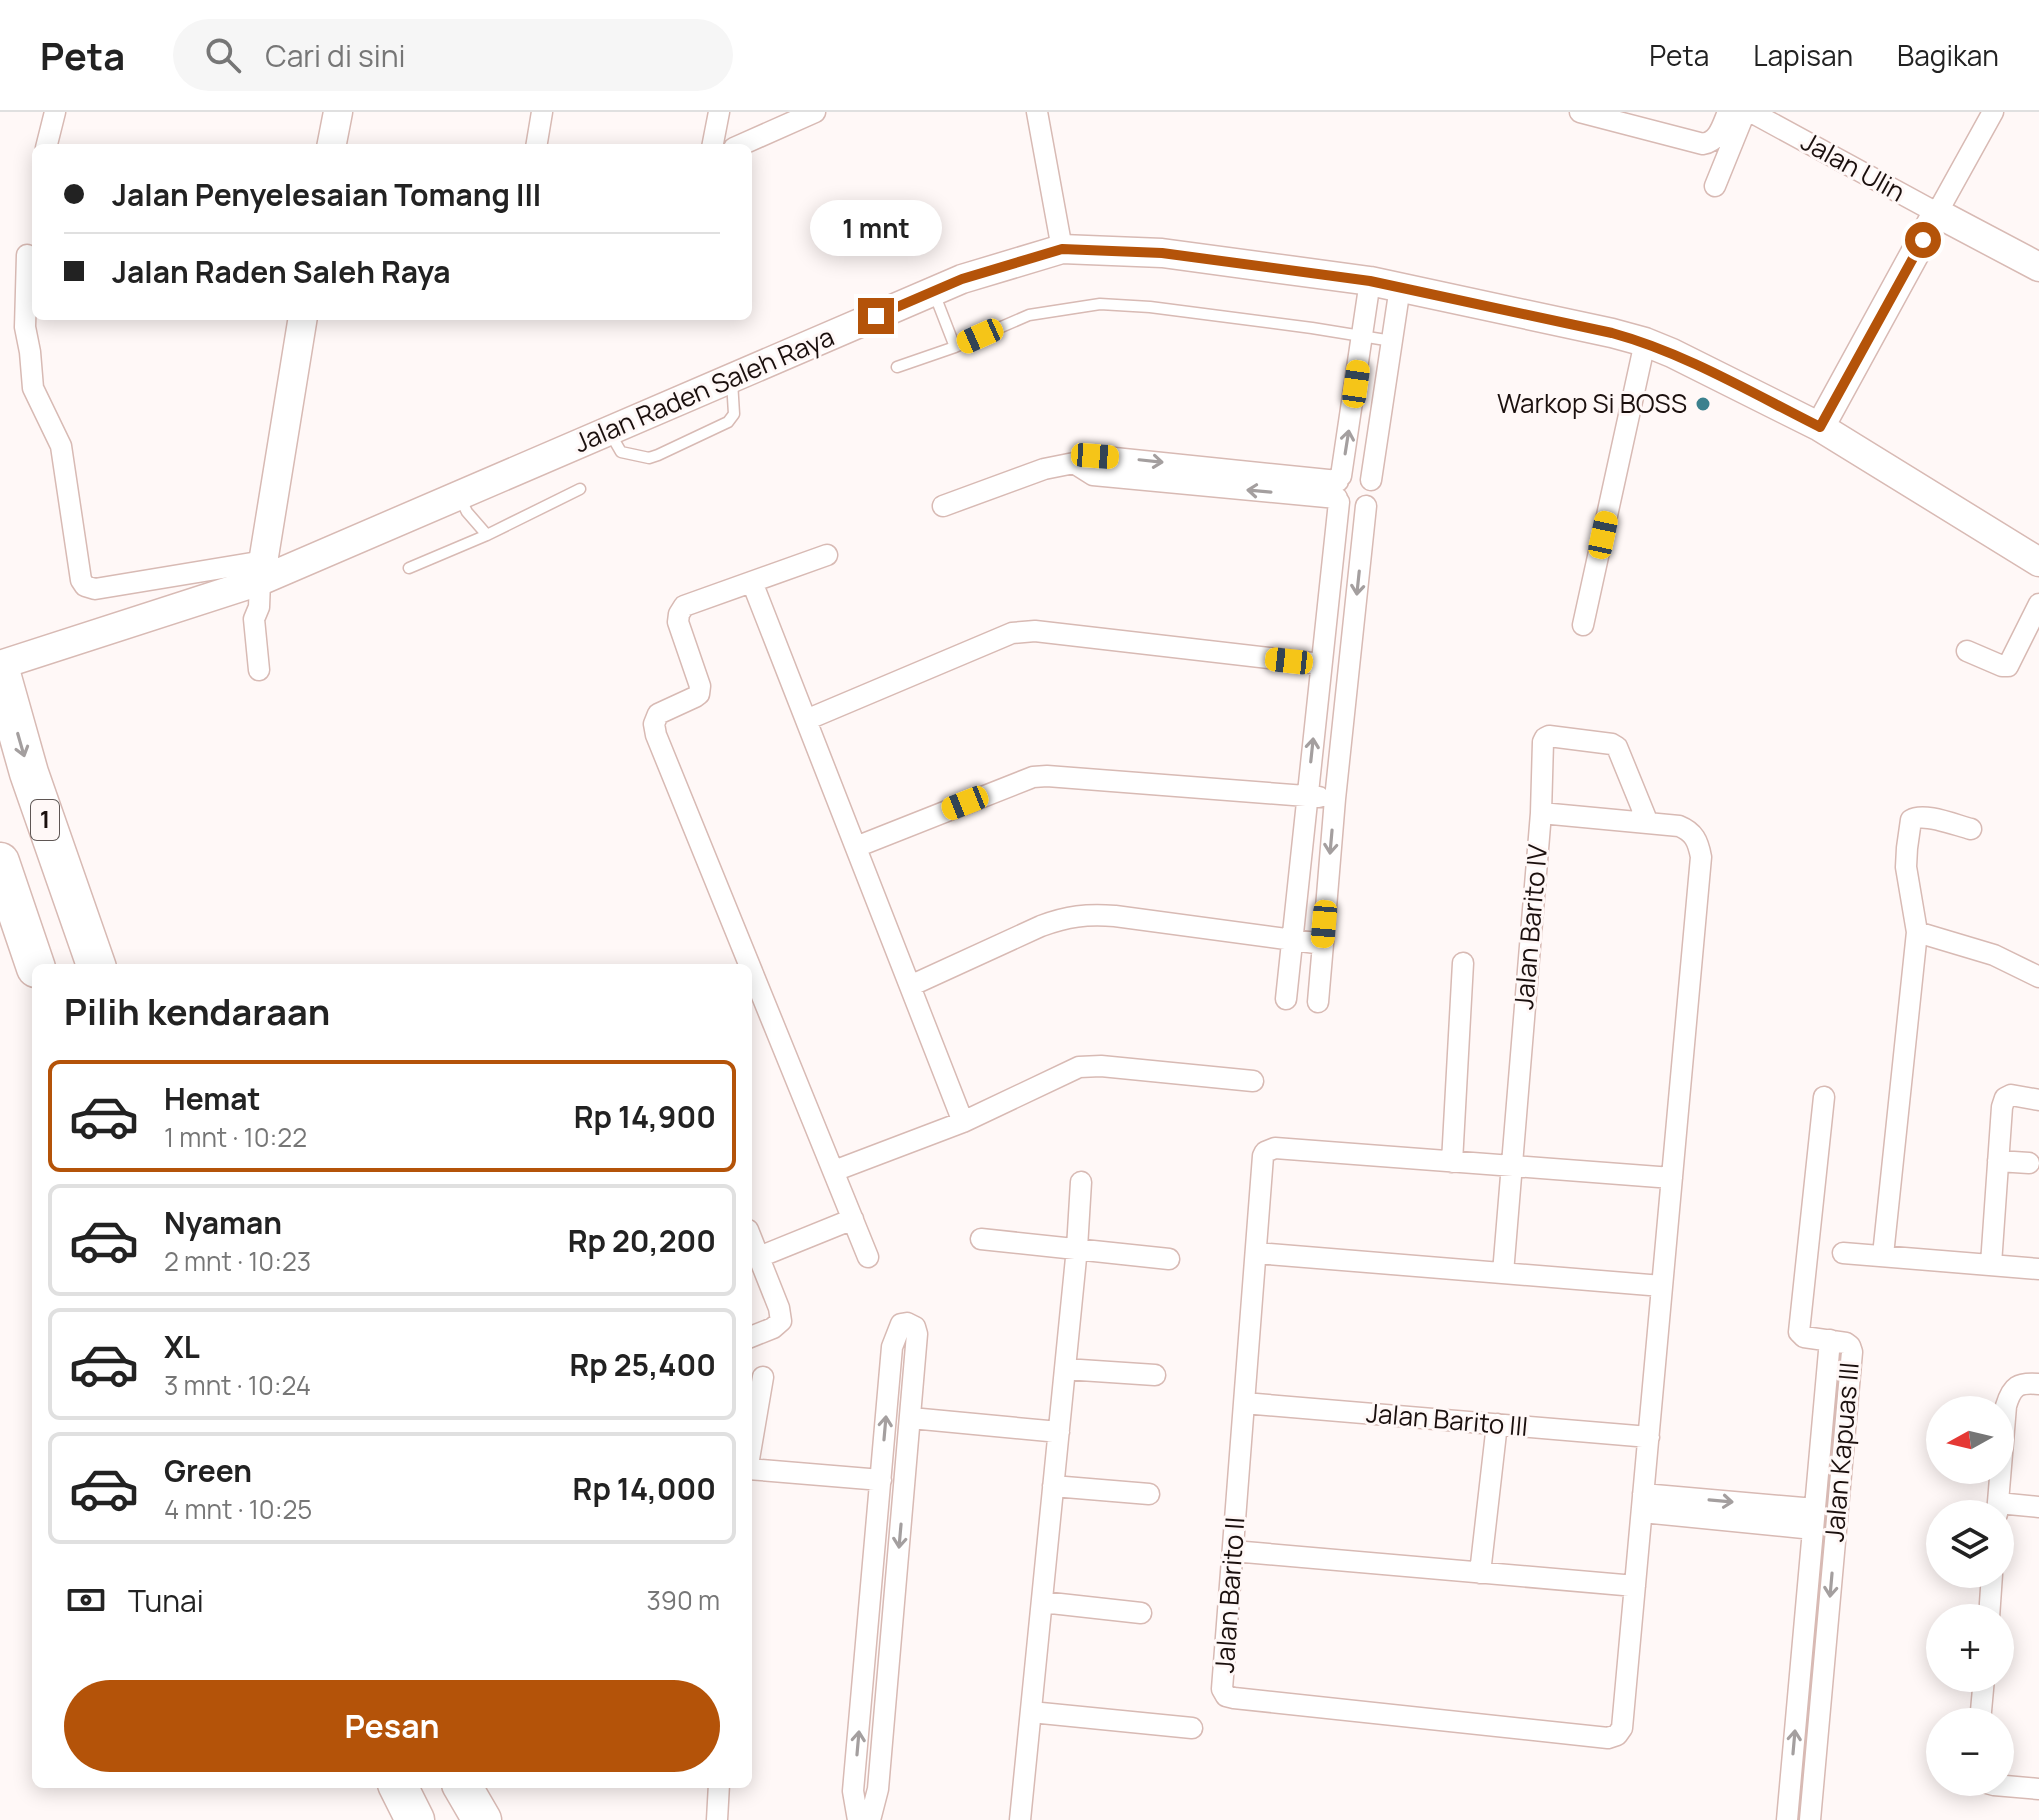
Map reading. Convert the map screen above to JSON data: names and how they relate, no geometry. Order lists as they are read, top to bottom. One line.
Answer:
{"streets":{"highway":["1"],"main road":["Jalan Ulin","Jalan Raden Saleh Raya"],"street":["Jalan Barito IV","Jalan Barito III","Jalan Kapuas III","Jalan Barito II"]},"crossings":[["Jalan Raden Saleh Raya","1"],["Jalan Barito III","Jalan Barito II"]],"places":["Warkop Si BOSS"],"north":"left","page":{"header":"Peta","search":"Cari di sini","nav":["Peta","Lapisan","Bagikan"],"banner":["Jalan Penyelesaian Tomang III","Jalan Raden Saleh Raya"],"bubble":"1 mnt","heading":"Pilih kendaraan","list":[{"name":"Hemat","note":"1 mnt · 10:22","value":"Rp 14,900"},{"name":"Nyaman","note":"2 mnt · 10:23","value":"Rp 20,200"},{"name":"XL","note":"3 mnt · 10:24","value":"Rp 25,400"},{"name":"Green","note":"4 mnt · 10:25","value":"Rp 14,000"}],"map_buttons":["+","−"],"pay":["Tunai","390 m"],"buttons":"Pesan"}}
